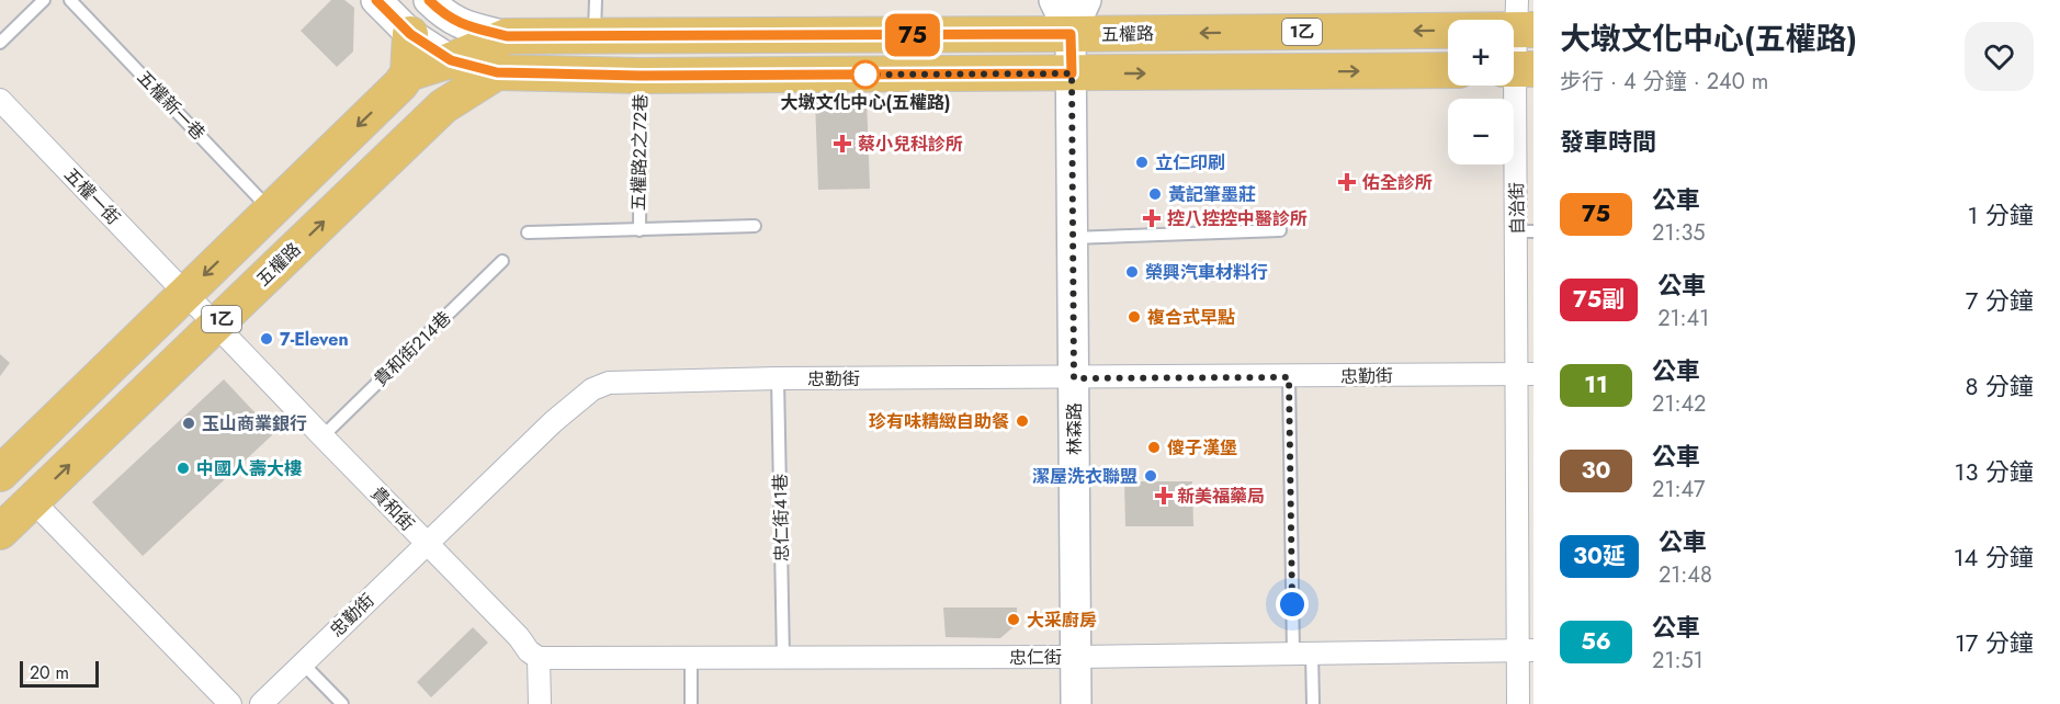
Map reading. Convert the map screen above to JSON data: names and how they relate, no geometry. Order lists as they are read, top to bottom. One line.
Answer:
{"streets":{"main road":["1乙","五權路","林森路"],"street":["五權一街","自治街","忠勤街","貴和街","忠仁街"],"lane":["五權新一巷","五權路2之72巷","貴和街214巷","忠仁街41巷"]},"crossings":[["1乙","五權路"],["1乙","五權新一巷"],["1乙","五權路2之72巷"],["1乙","五權一街"],["1乙","林森路"],["五權路","五權一街"],["五權路","自治街"],["五權路","林森路"],["五權路","貴和街"],["五權一街","貴和街"],["自治街","忠勤街"],["自治街","忠仁街"],["貴和街214巷","貴和街"],["忠勤街","林森路"],["忠勤街","貴和街"],["忠勤街","忠仁街41巷"],["林森路","忠仁街"],["貴和街","忠仁街"],["忠仁街41巷","忠仁街"]],"places":{"other":["大墩文化中心(五權路)","立仁印刷","黃記筆墨莊","榮興汽車材料行","複合式早點","7-Eleven","珍有味精緻自助餐","玉山商業銀行","傻子漢堡","中國人壽大樓","潔屋洗衣聯盟","大采廚房"],"health":["蔡小兒科診所","佑全診所","控八控控中醫診所","新美福藥局"]},"lines":["bus line 75"],"scale_bar":"20 m","page":{"on_map":"75","heading":[["大墩文化中心(五權路)","步行 · 4 分鐘 · 240 m"],"發車時間"],"map_buttons":["+","−"],"list":[{"mark":"75","name":"公車","note":"21:35","value":"1 分鐘"},{"mark":"75副","name":"公車","note":"21:41","value":"7 分鐘"},{"mark":"11","name":"公車","note":"21:42","value":"8 分鐘"},{"mark":"30","name":"公車","note":"21:47","value":"13 分鐘"},{"mark":"30延","name":"公車","note":"21:48","value":"14 分鐘"},{"mark":"56","name":"公車","note":"21:51","value":"17 分鐘"}],"scale":"20 m"}}
